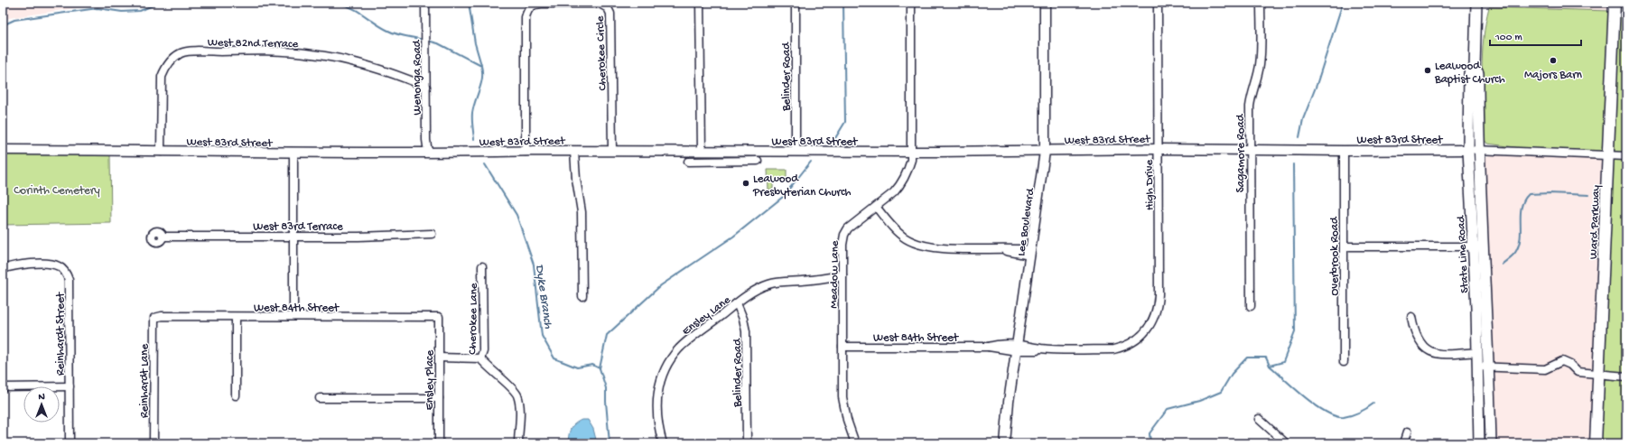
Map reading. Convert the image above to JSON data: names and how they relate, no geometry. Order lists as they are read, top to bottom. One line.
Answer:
{"streets":{"main road":["Ward Parkway","State Line Road"],"street":["West 82nd Terrace","Cherokee Circle","Belinder Road","Wenonga Road","West 83rd Street","Sagamore Road","High Drive","Lee Boulevard","West 83rd Terrace","Overbrook Road","Meadow Lane","West 84th Street","Ensley Lane","Cherokee Lane","Reinhardt Street","Ensley Place","Reinhardt Lane"]},"crossings":[["West 82nd Terrace","Wenonga Road"],["West 82nd Terrace","West 83rd Street"],["Cherokee Circle","West 83rd Street"],["Belinder Road","West 83rd Street"],["Belinder Road","Ensley Lane"],["Wenonga Road","West 83rd Street"],["West 83rd Street","Sagamore Road"],["West 83rd Street","High Drive"],["West 83rd Street","Lee Boulevard"],["West 83rd Street","Ward Parkway"],["West 83rd Street","State Line Road"],["West 83rd Street","Overbrook Road"],["West 83rd Street","Meadow Lane"],["High Drive","West 84th Street"],["Lee Boulevard","West 84th Street"],["Meadow Lane","West 84th Street"],["Meadow Lane","Ensley Lane"],["West 84th Street","Ensley Place"],["West 84th Street","Reinhardt Lane"]],"water":["Dyke Branch"],"parks":["Corinth Cemetery"],"places":["Majors Barn","Leawood Baptist Church","Leawood Presbyterian Church"],"scale_bar":"100 m","north":"top"}
